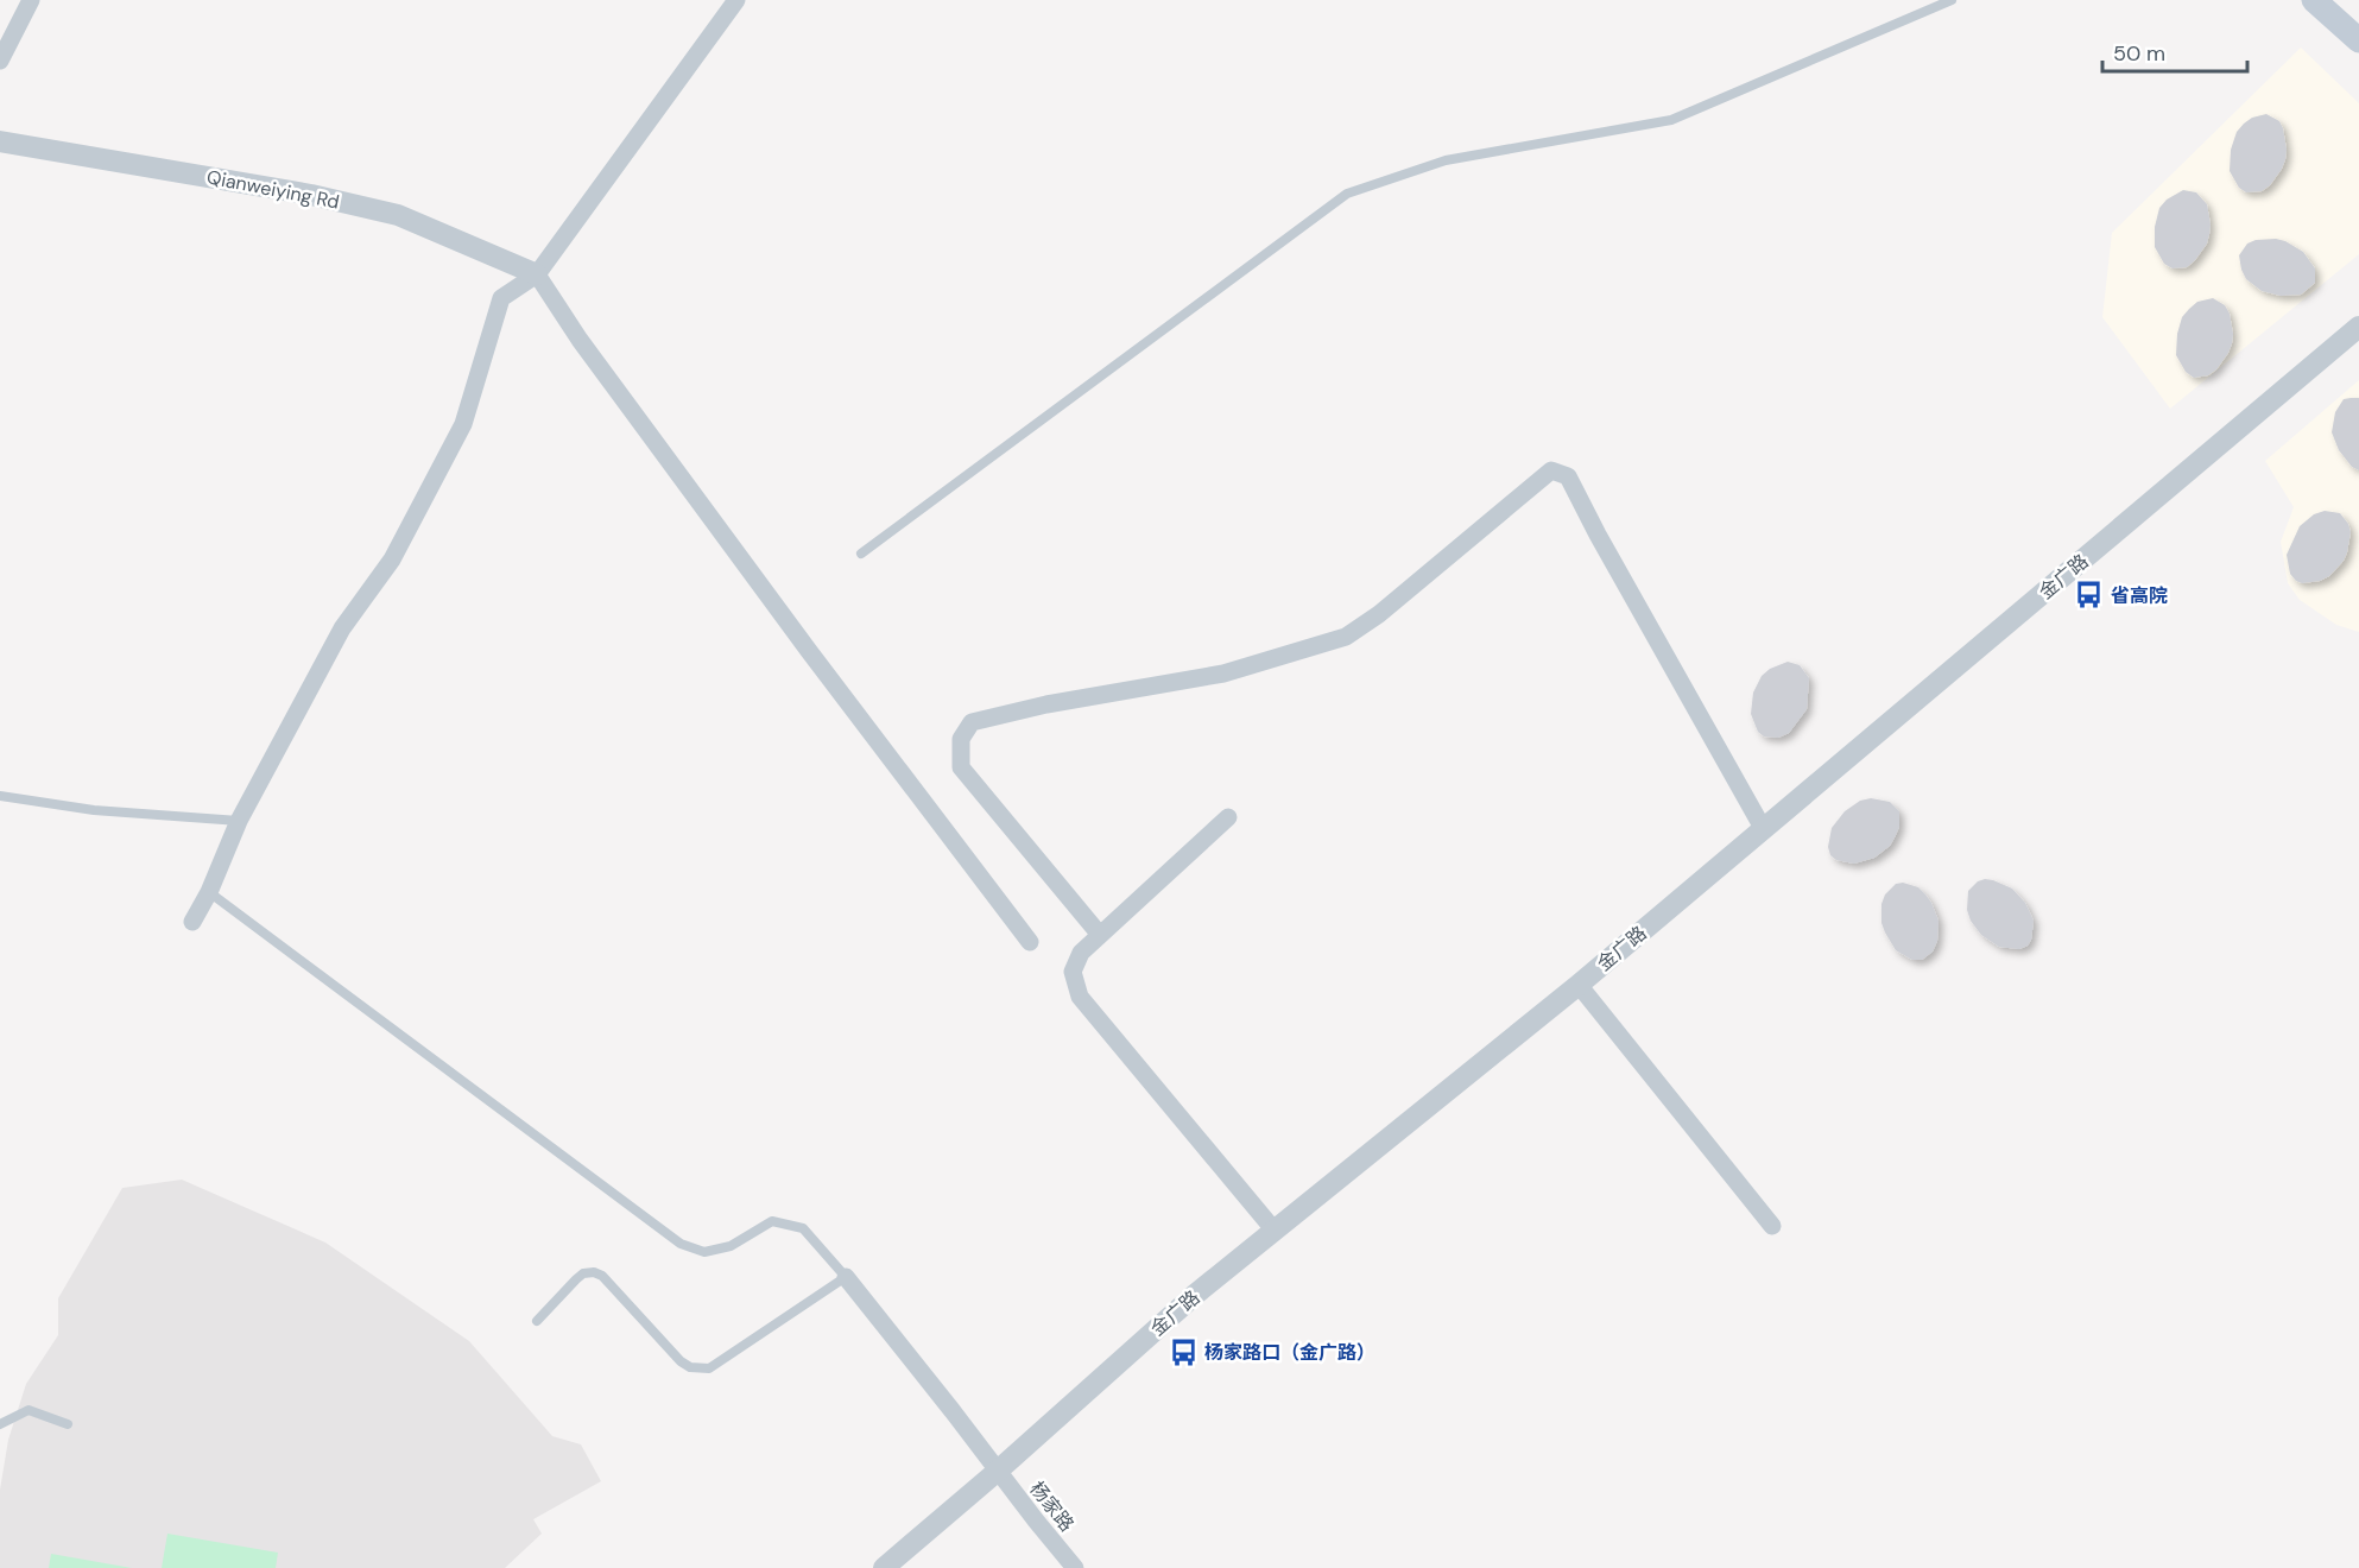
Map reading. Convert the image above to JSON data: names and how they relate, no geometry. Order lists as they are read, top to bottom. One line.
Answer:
{"streets":{"street":["Qianweiying Rd","金广路","杨家路"]},"crossings":[["金广路","杨家路"]],"places":{"bus stop":["省高院","杨家路口（金广路）"]},"scale_bar":"50 m"}
